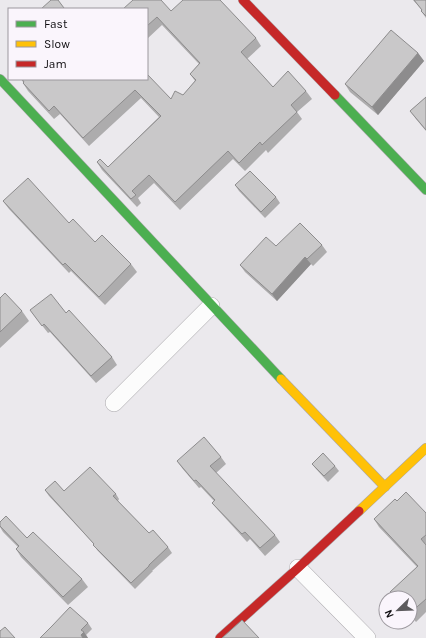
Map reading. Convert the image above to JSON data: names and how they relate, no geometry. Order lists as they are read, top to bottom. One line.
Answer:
{"legend":["Fast","Slow","Jam"],"north":"bottom left"}
